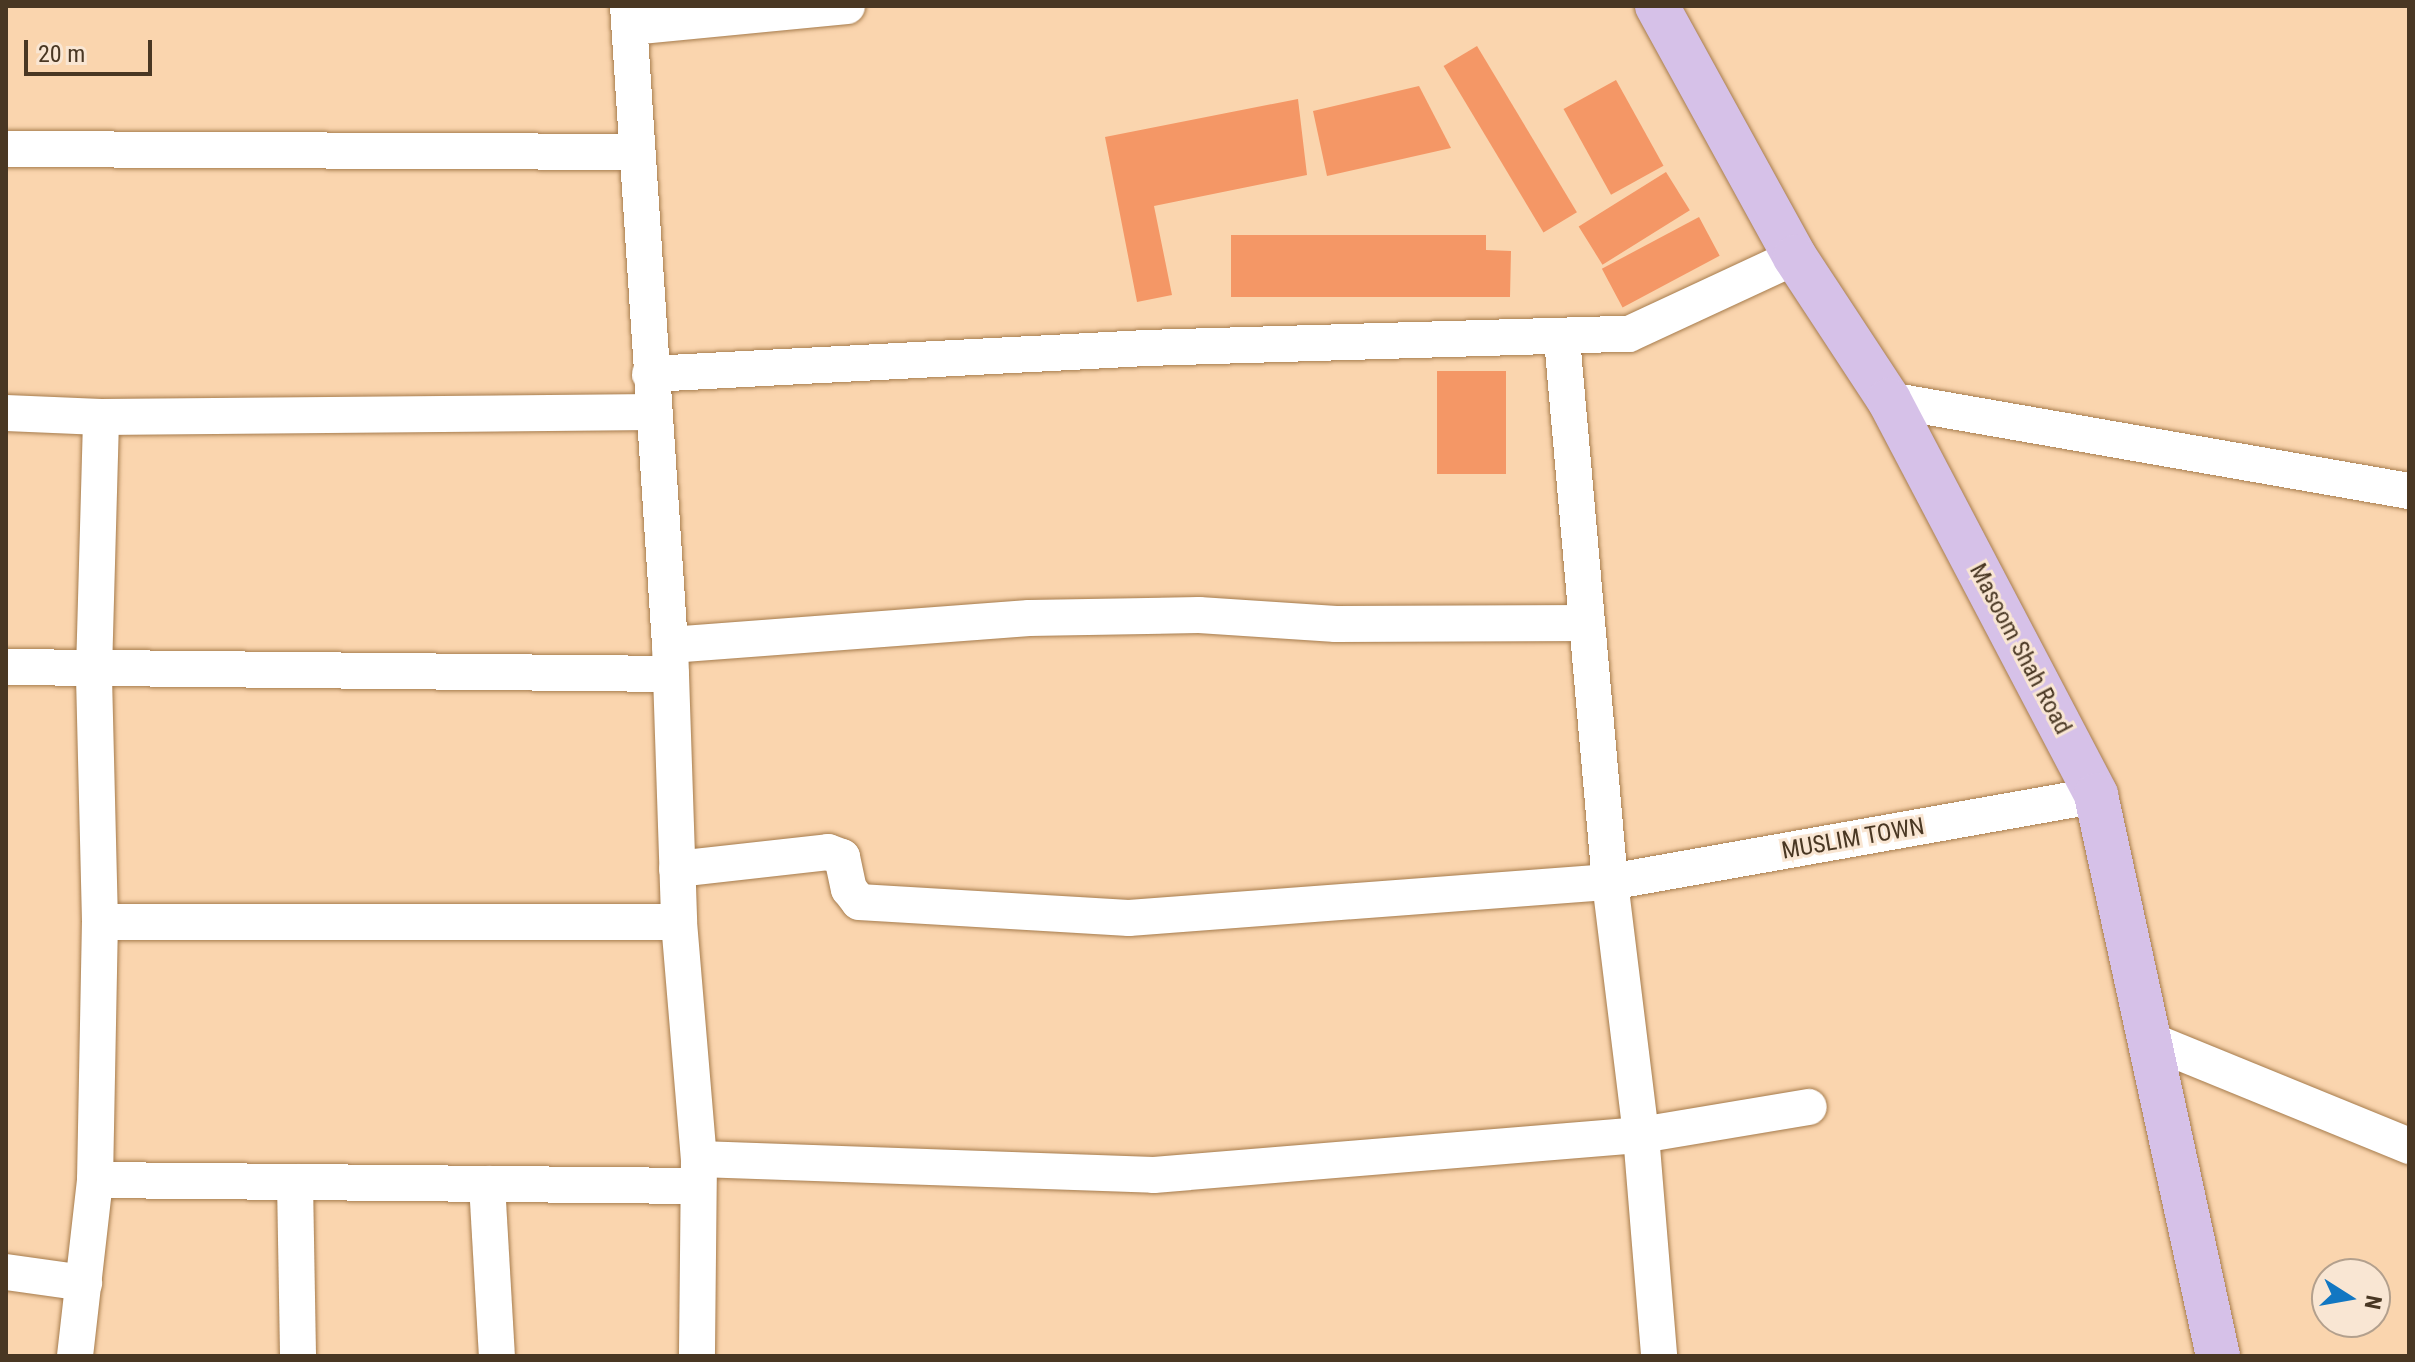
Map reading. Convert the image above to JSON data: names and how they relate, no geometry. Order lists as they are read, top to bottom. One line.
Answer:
{"streets":{"main road":["Masoom Shah Road"],"street":["MUSLIM TOWN"]},"crossings":[["Masoom Shah Road","MUSLIM TOWN"]],"scale_bar":"20 m","north":"right"}
